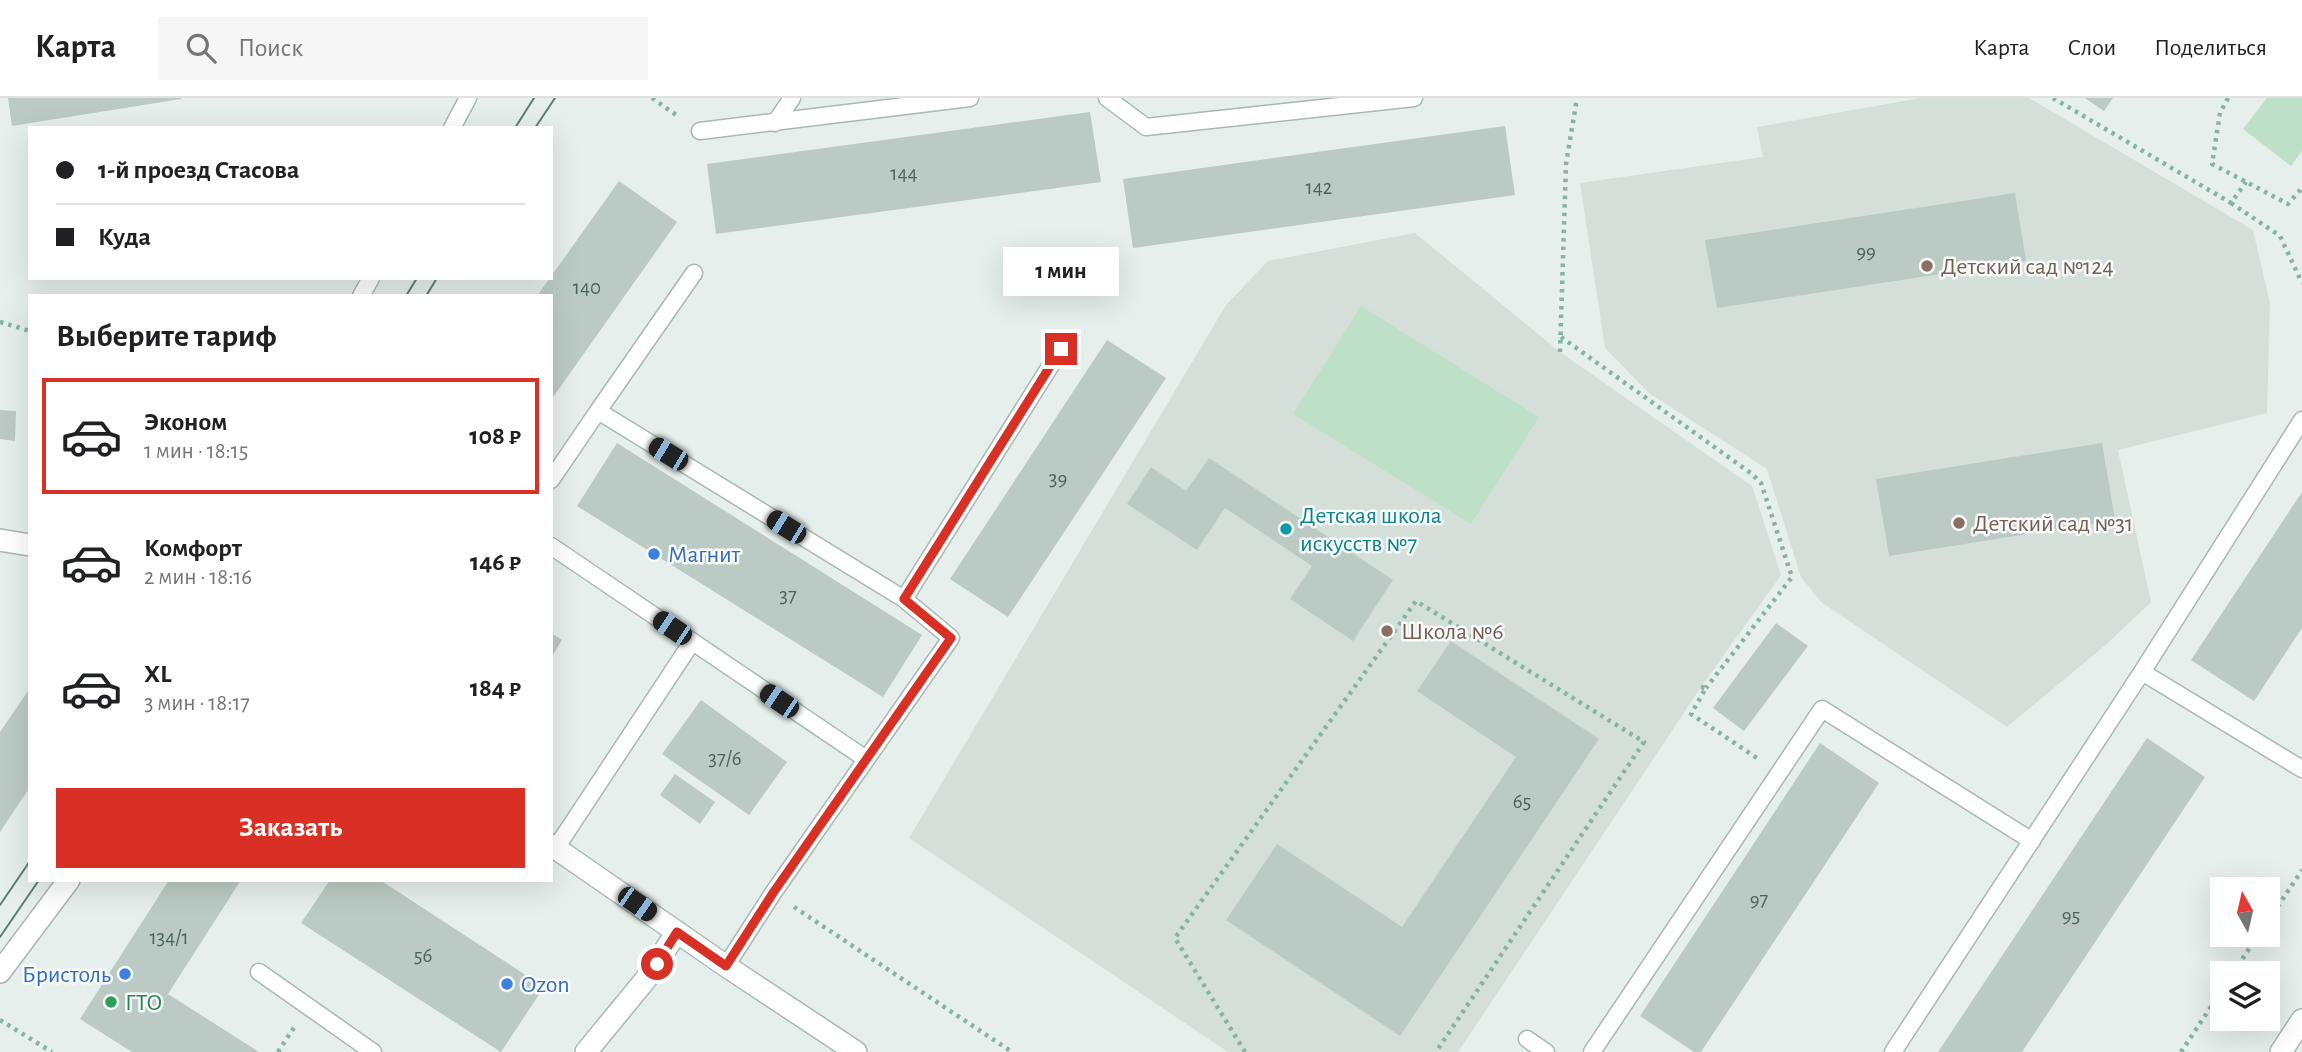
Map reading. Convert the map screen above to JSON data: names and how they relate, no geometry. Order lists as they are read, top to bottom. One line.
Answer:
{"places":["Детский сад №124","Детский сад №31","Детская школа искусств №7","Магнит","Школа №6","Бристоль","Ozon","ГТО"],"house_numbers":["144","142","99","140","39","37","37/6","65","97","95","134/1","56"],"north":"top","page":{"header":"Карта","search":"Поиск","nav":["Карта","Слои","Поделиться"],"banner":["1-й проезд Стасова","Куда"],"bubble":"1 мин","heading":"Выберите тариф","list":[{"name":"Эконом","note":"1 мин · 18:15","value":"108 ₽"},{"name":"Комфорт","note":"2 мин · 18:16","value":"146 ₽"},{"name":"XL","note":"3 мин · 18:17","value":"184 ₽"}],"buttons":"Заказать"}}
